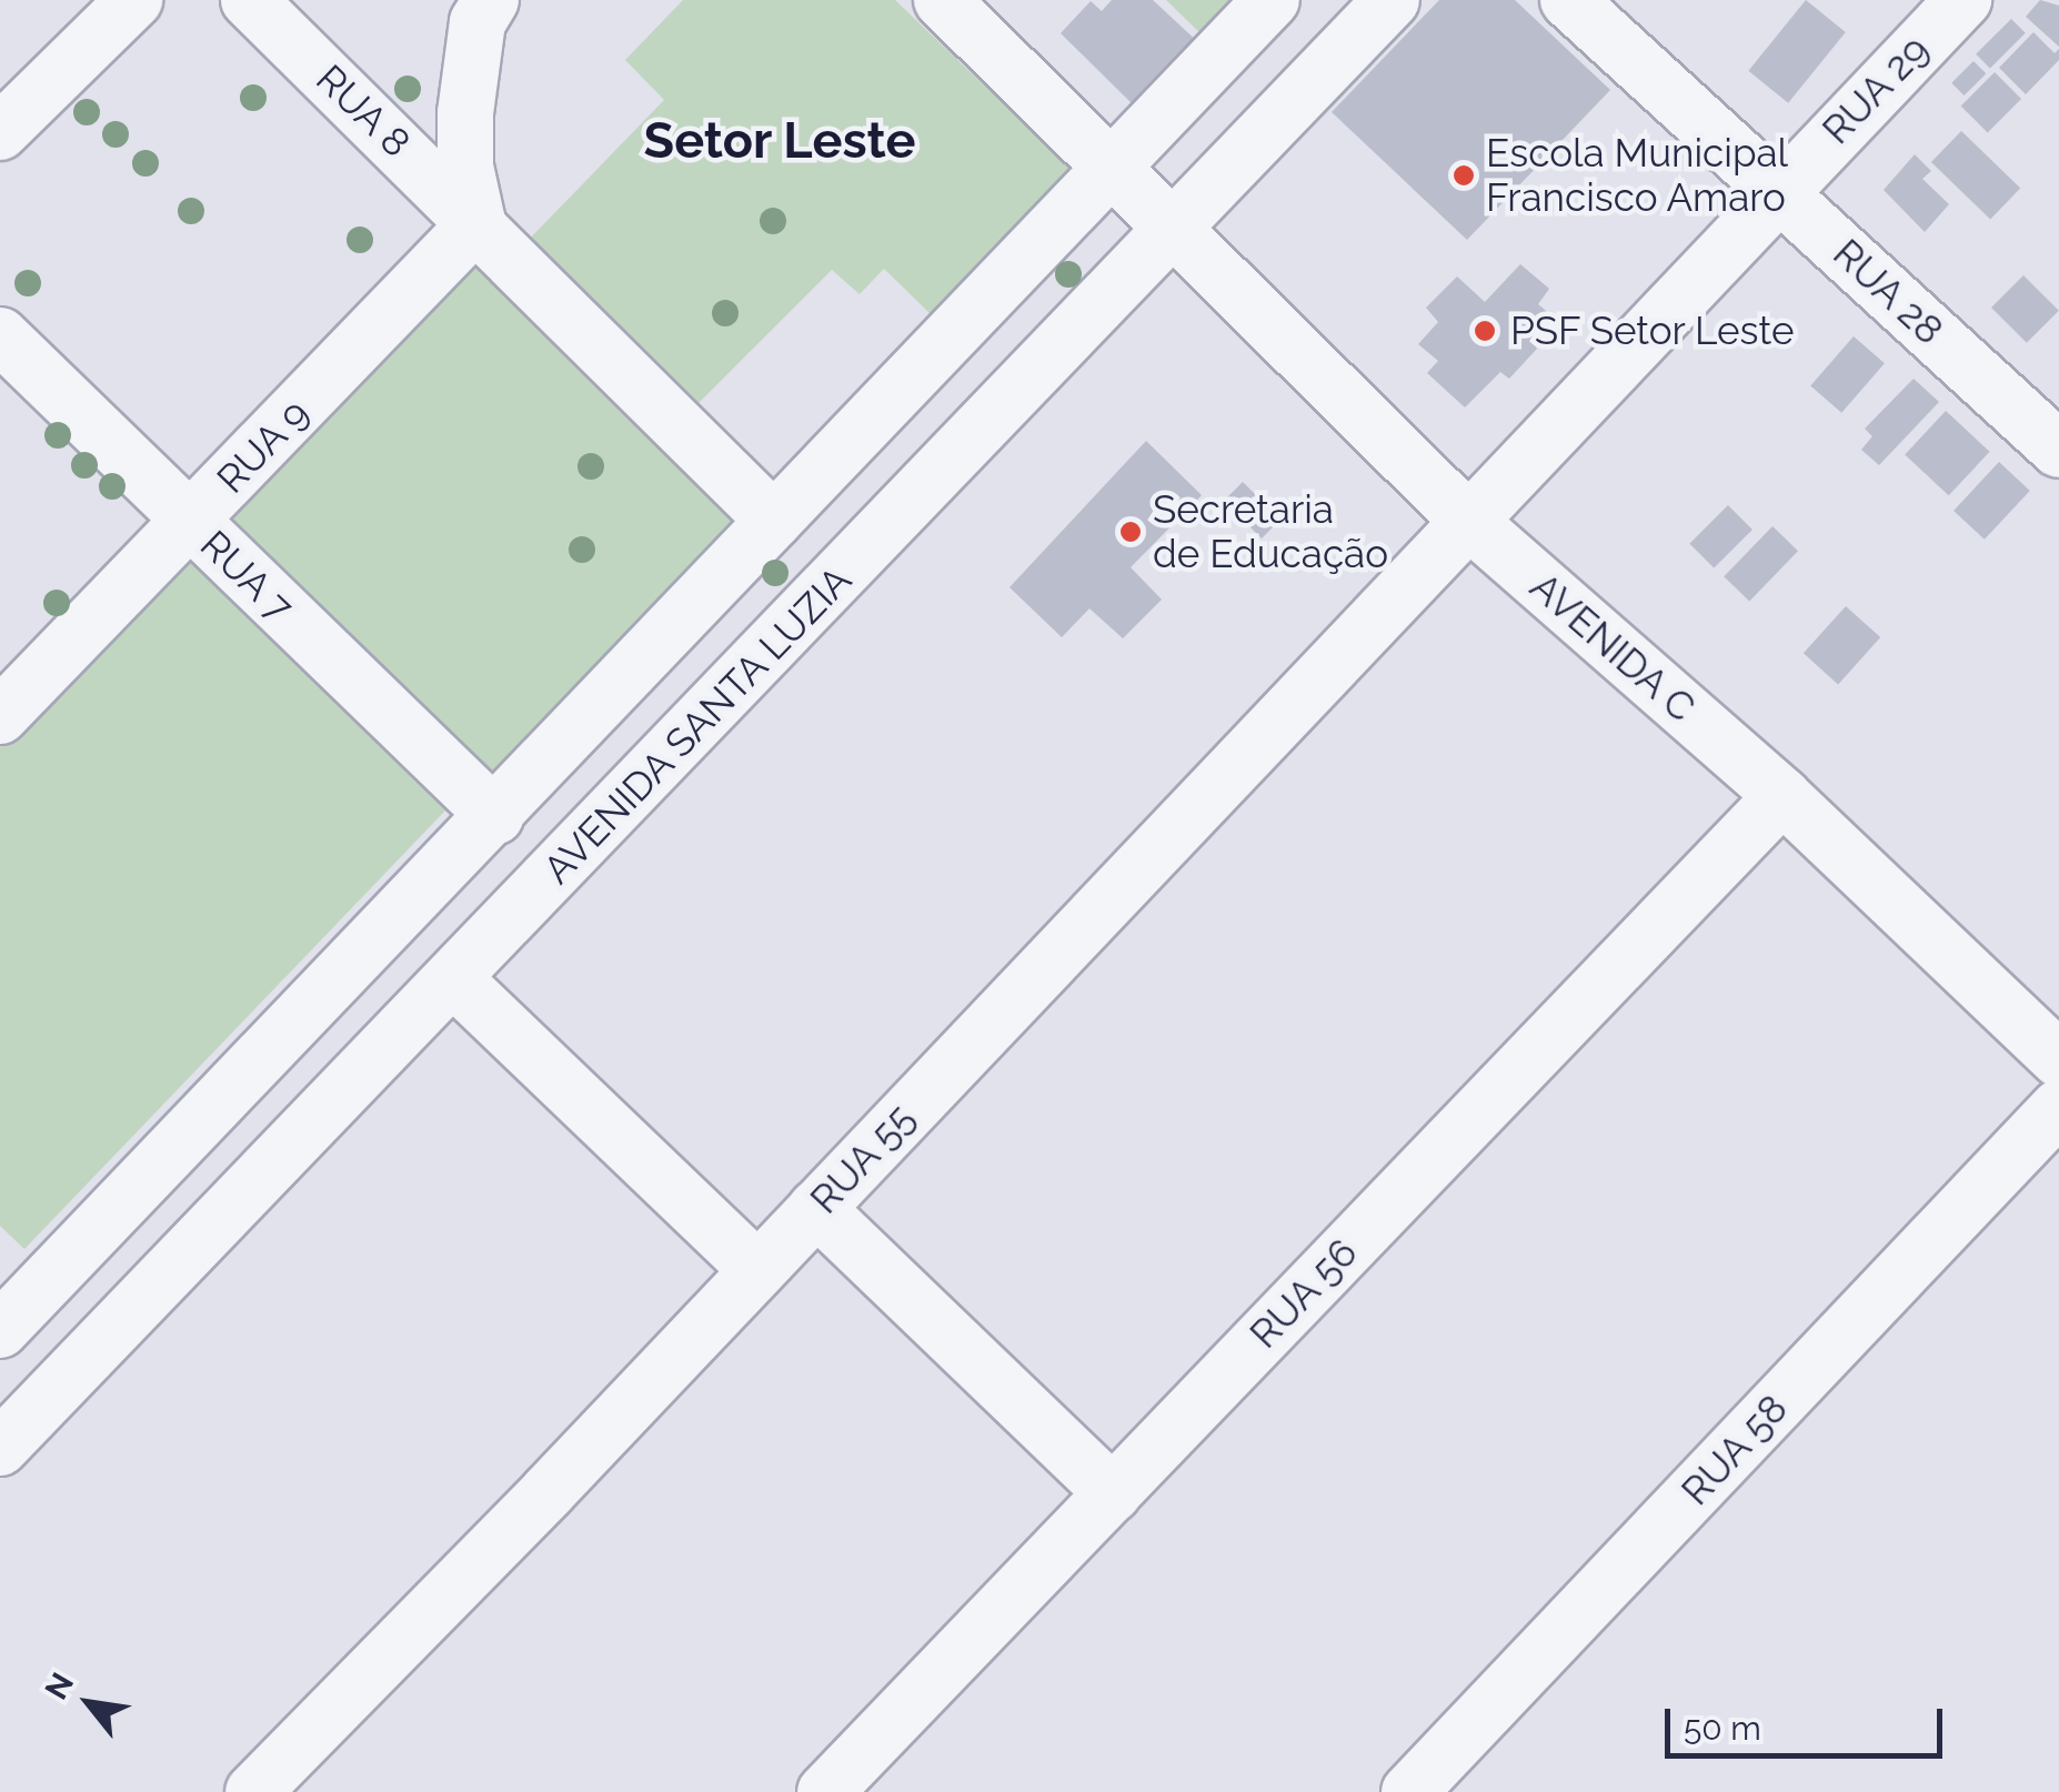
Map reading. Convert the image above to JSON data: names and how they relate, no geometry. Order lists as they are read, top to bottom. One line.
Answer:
{"streets":{"street":["RUA 29","RUA 8","RUA 28","RUA 9","RUA 7","AVENIDA C","AVENIDA SANTA LUZIA","RUA 55","RUA 56","RUA 58"]},"crossings":[["RUA 29","RUA 28"],["RUA 29","AVENIDA C"],["RUA 29","RUA 55"],["RUA 8","RUA 9"],["RUA 9","RUA 7"],["AVENIDA C","AVENIDA SANTA LUZIA"],["AVENIDA C","RUA 55"],["AVENIDA C","RUA 56"]],"districts":["Setor Leste"],"places":["Escola Municipal Francisco Amaro","PSF Setor Leste","Secretaria de Educação"],"scale_bar":"50 m","north":"top left"}
